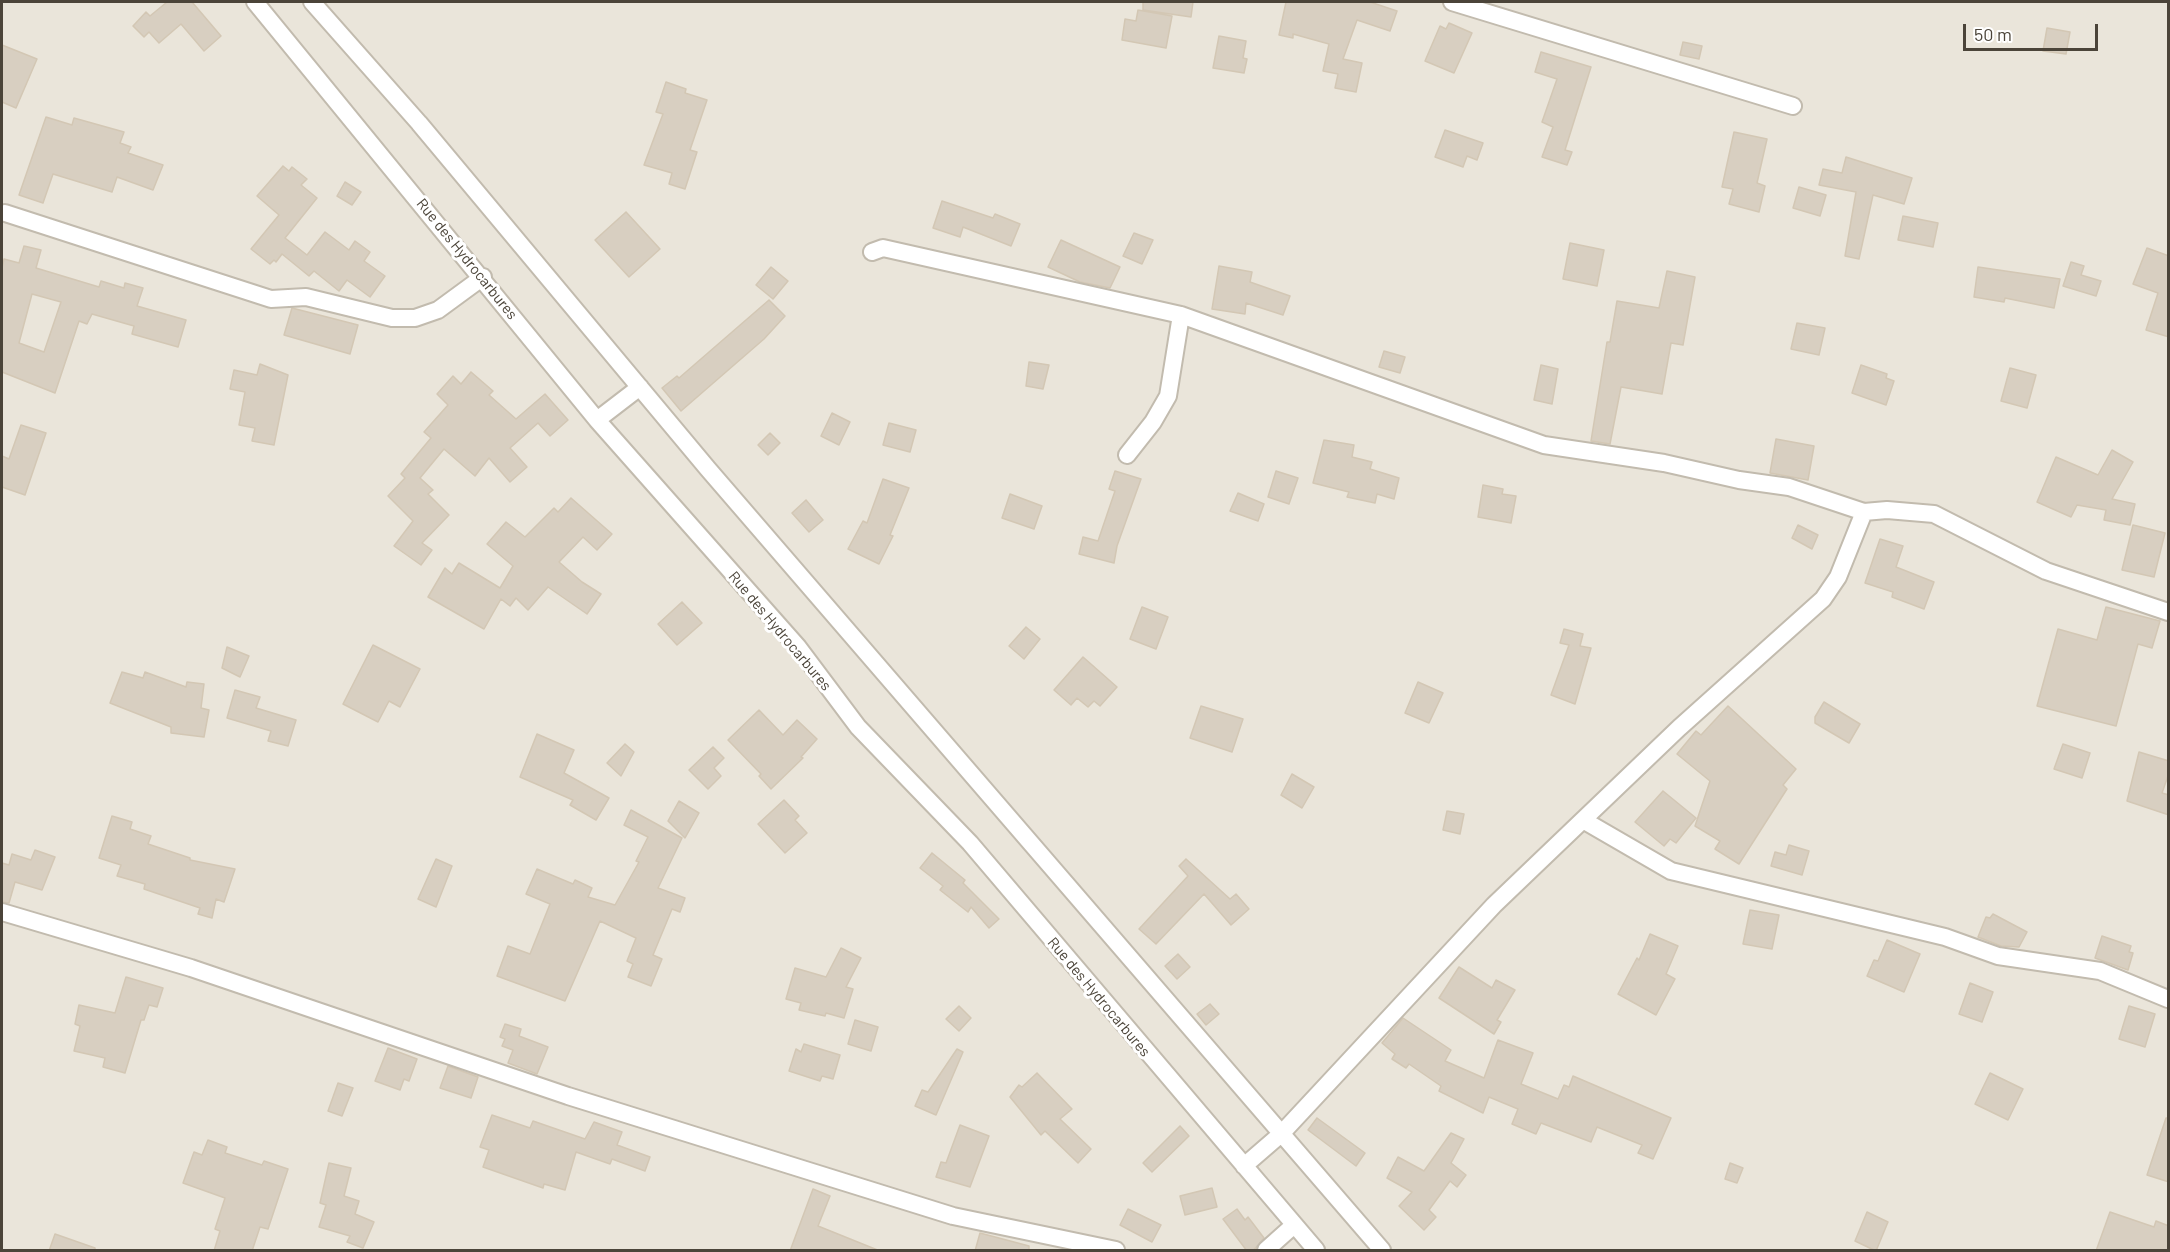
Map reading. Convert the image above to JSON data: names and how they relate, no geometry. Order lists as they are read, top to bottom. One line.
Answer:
{"streets":{"street":["Rue des Hydrocarbures"]},"scale_bar":"50 m"}
